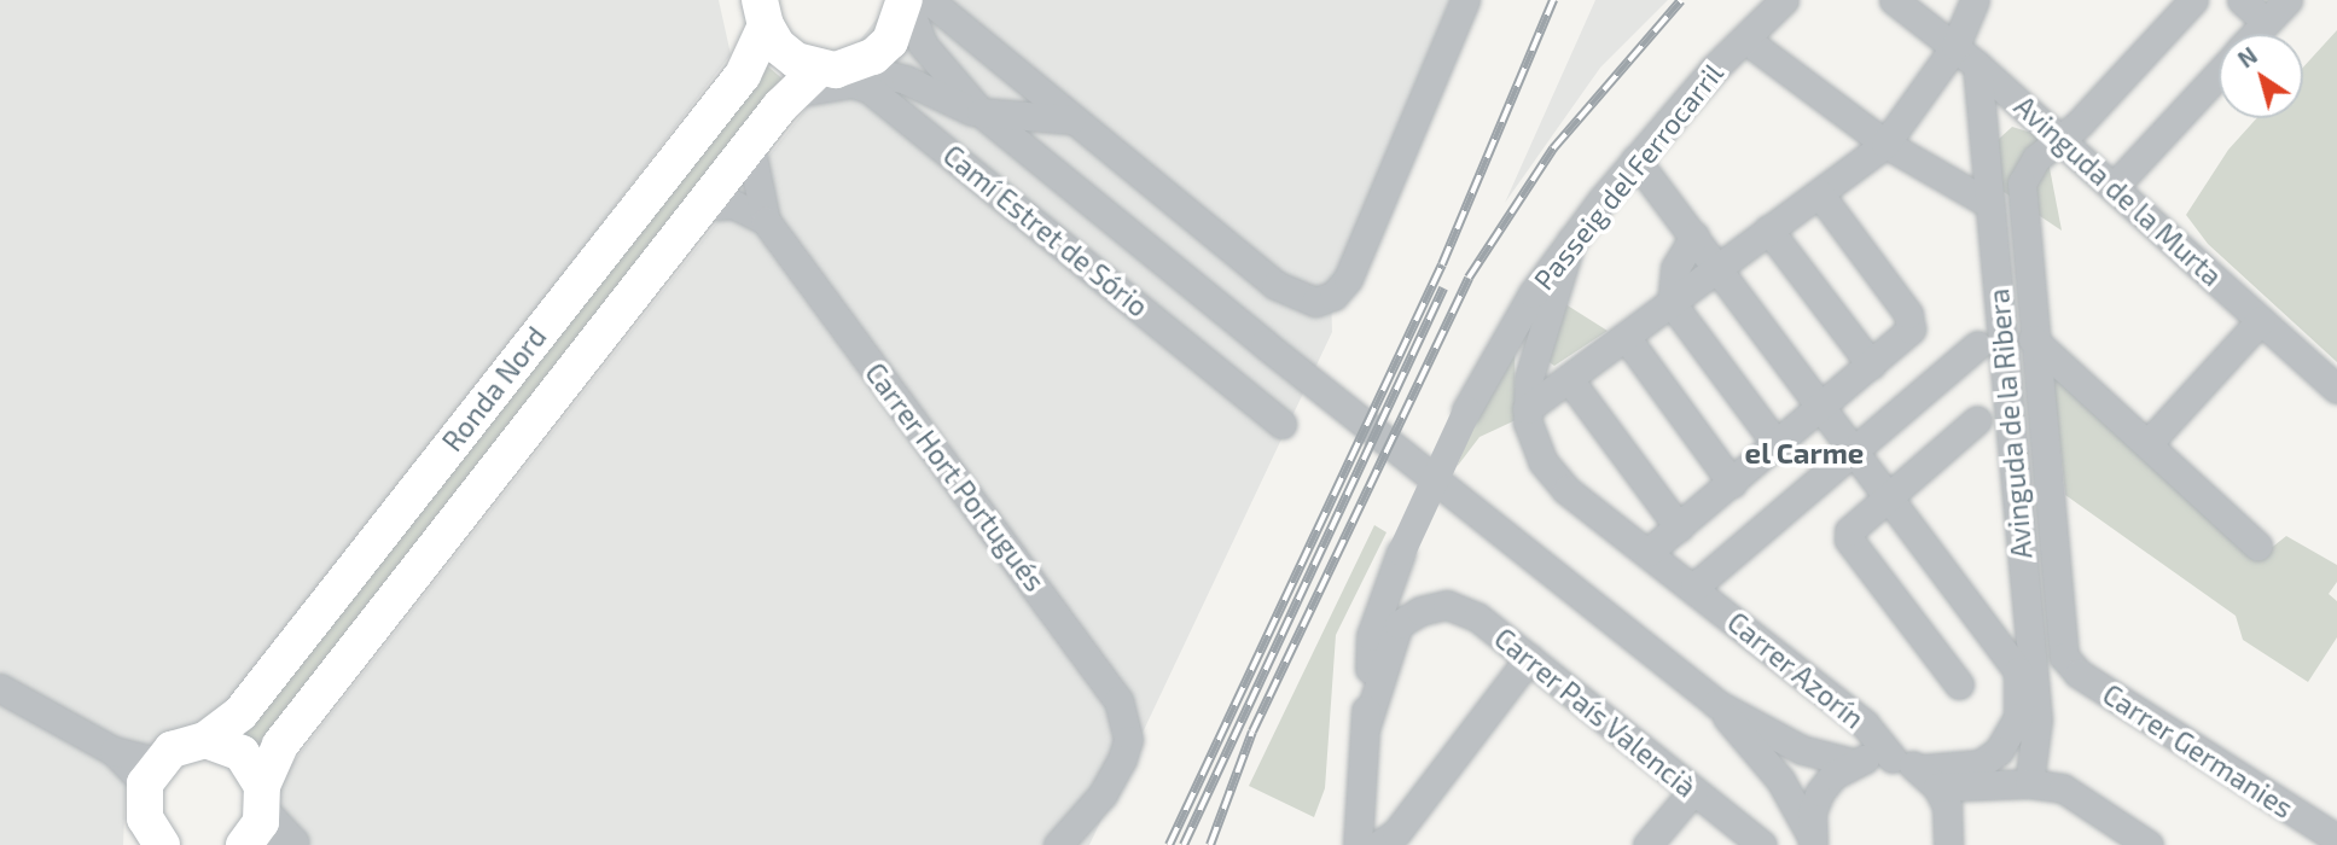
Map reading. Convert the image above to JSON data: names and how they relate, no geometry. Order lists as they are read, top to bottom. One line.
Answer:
{"streets":{"main road":["Ronda Nord"],"street":["Passeig del Ferrocarril","Avinguda de la Murta","Camí Estret de Sório","Avinguda de la Ribera","Carrer Hort Portugués","Carrer Azorín","Carrer País Valencià","Carrer Germanies"]},"crossings":[["Passeig del Ferrocarril","Carrer Azorín"],["Passeig del Ferrocarril","Carrer País Valencià"],["Avinguda de la Murta","Avinguda de la Ribera"],["Camí Estret de Sório","Ronda Nord"],["Ronda Nord","Carrer Hort Portugués"],["Avinguda de la Ribera","Carrer Germanies"]],"districts":["el Carme"],"north":"top left"}
